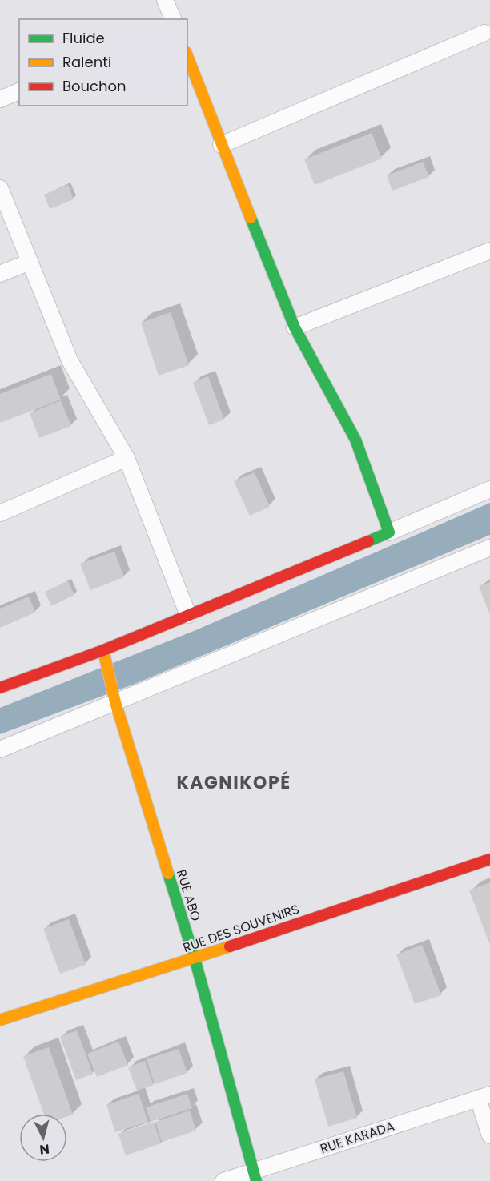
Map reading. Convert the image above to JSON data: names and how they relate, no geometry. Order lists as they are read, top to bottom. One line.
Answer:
{"streets":{"street":["RUE ABO","RUE DES SOUVENIRS","RUE KARADA"]},"crossings":[["RUE ABO","RUE DES SOUVENIRS"],["RUE ABO","RUE KARADA"]],"districts":["KAGNIKOPÉ"],"legend":["Fluide","Ralenti","Bouchon"],"north":"bottom"}
